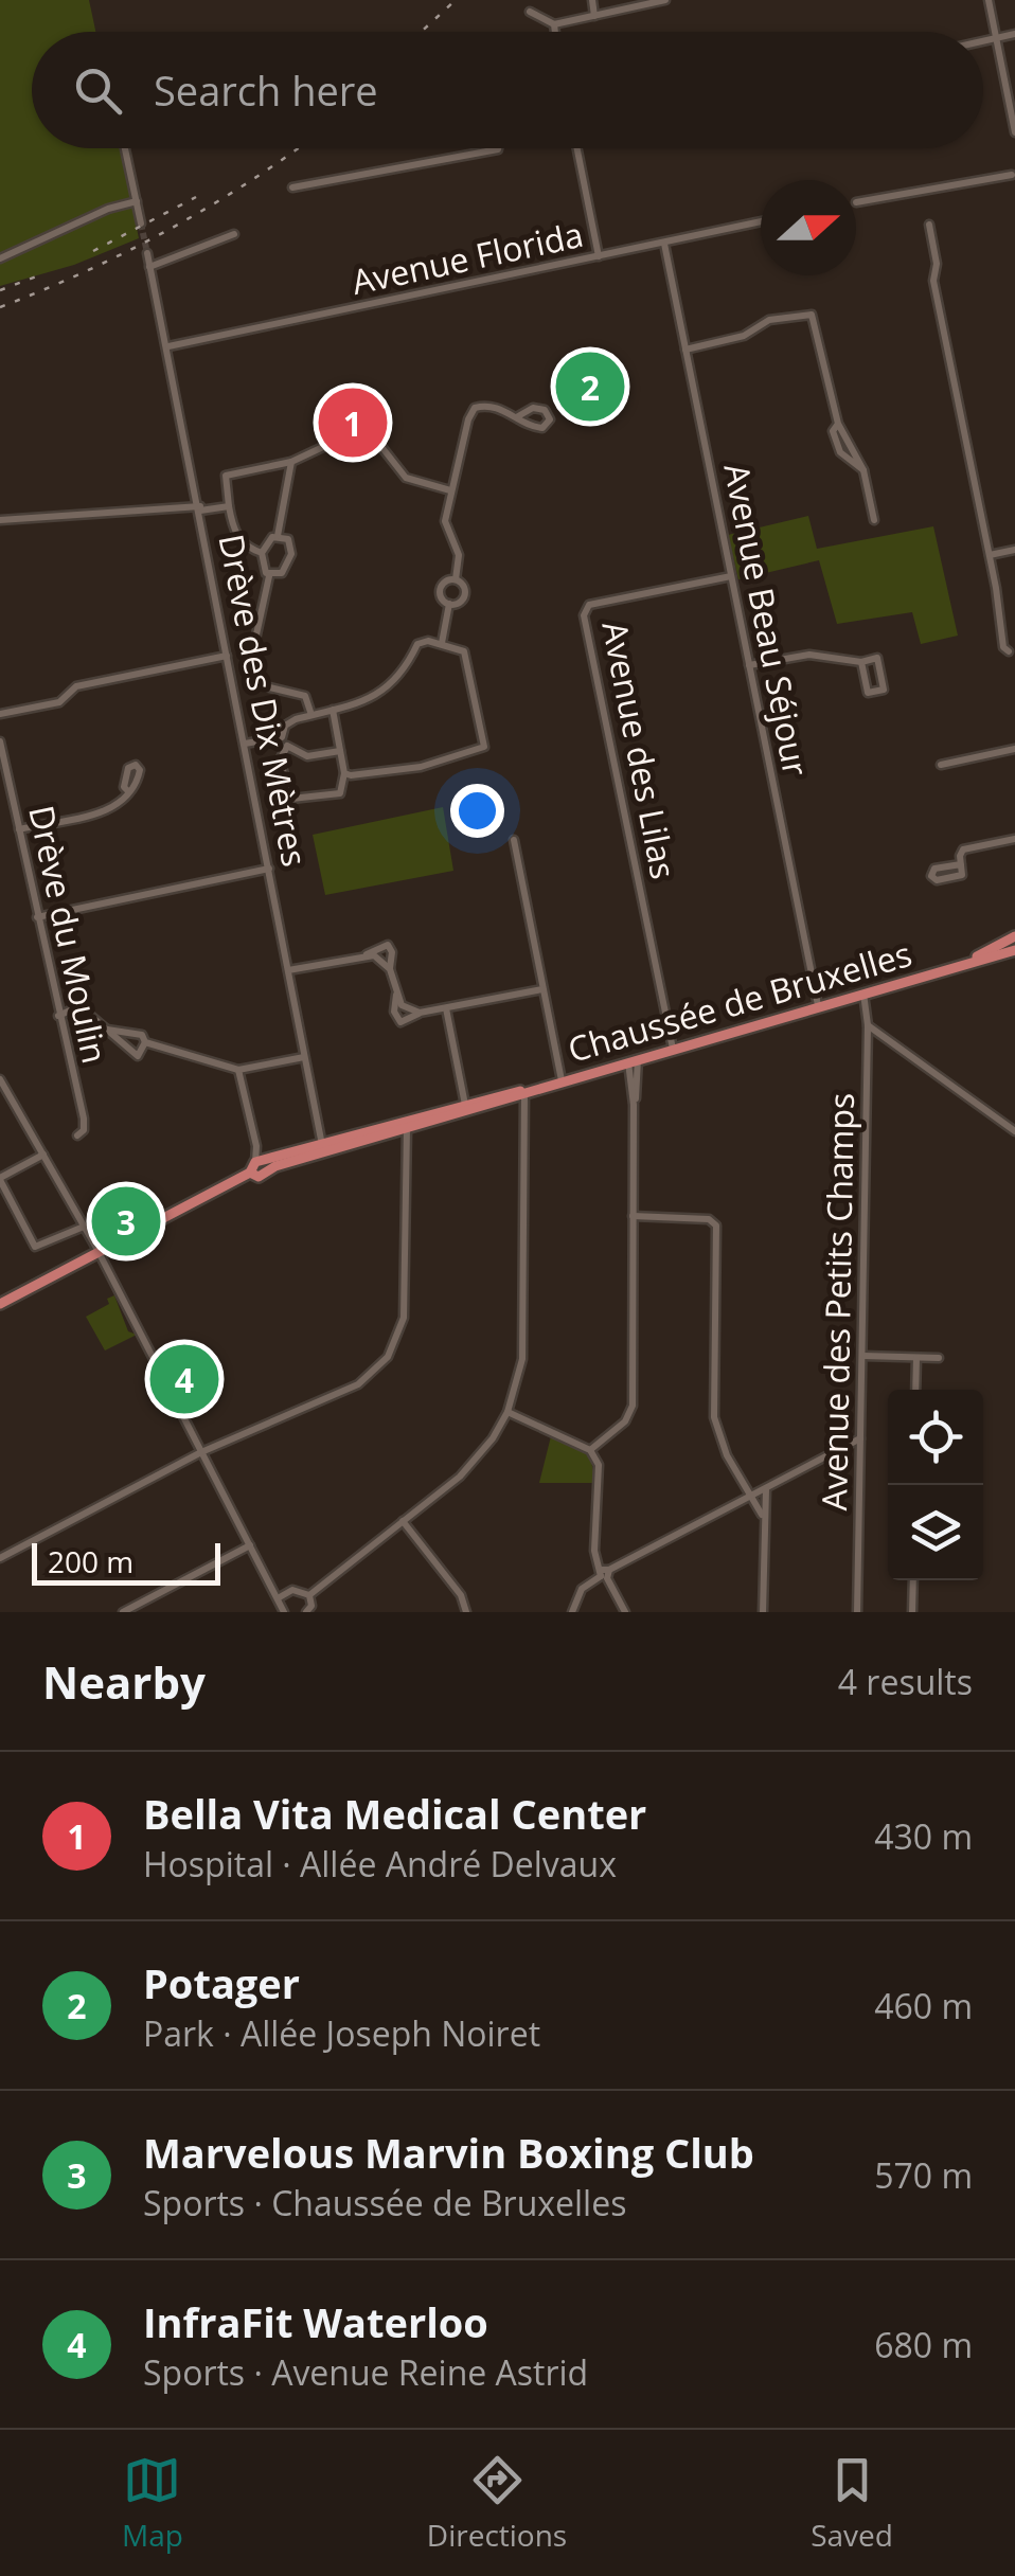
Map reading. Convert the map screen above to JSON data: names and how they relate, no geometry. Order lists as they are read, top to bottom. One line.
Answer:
{"streets":{"main road":["Chaussée de Bruxelles"],"street":["Avenue Florida","Avenue Beau Séjour","Drève des Dix Mètres","Avenue des Lilas","Drève du Moulin","Avenue des Petits Champs"]},"crossings":[["Avenue Florida","Avenue Beau Séjour"],["Avenue Florida","Drève des Dix Mètres"],["Avenue Beau Séjour","Avenue des Lilas"],["Avenue Beau Séjour","Chaussée de Bruxelles"],["Drève des Dix Mètres","Chaussée de Bruxelles"],["Avenue des Lilas","Chaussée de Bruxelles"],["Chaussée de Bruxelles","Avenue des Petits Champs"]],"scale_bar":"200 m","north":"right","page":{"search":"Search here","pins":["2","1","3","4"],"scale":"200 m","heading":["Nearby","4 results"],"list":[{"mark":"1","name":"Bella Vita Medical Center","note":"Hospital · Allée André Delvaux","value":"430 m"},{"mark":"2","name":"Potager","note":"Park · Allée Joseph Noiret","value":"460 m"},{"mark":"3","name":"Marvelous Marvin Boxing Club","note":"Sports · Chaussée de Bruxelles","value":"570 m"},{"mark":"4","name":"InfraFit Waterloo","note":"Sports · Avenue Reine Astrid","value":"680 m"}],"nav":["Map","Directions","Saved"]}}
